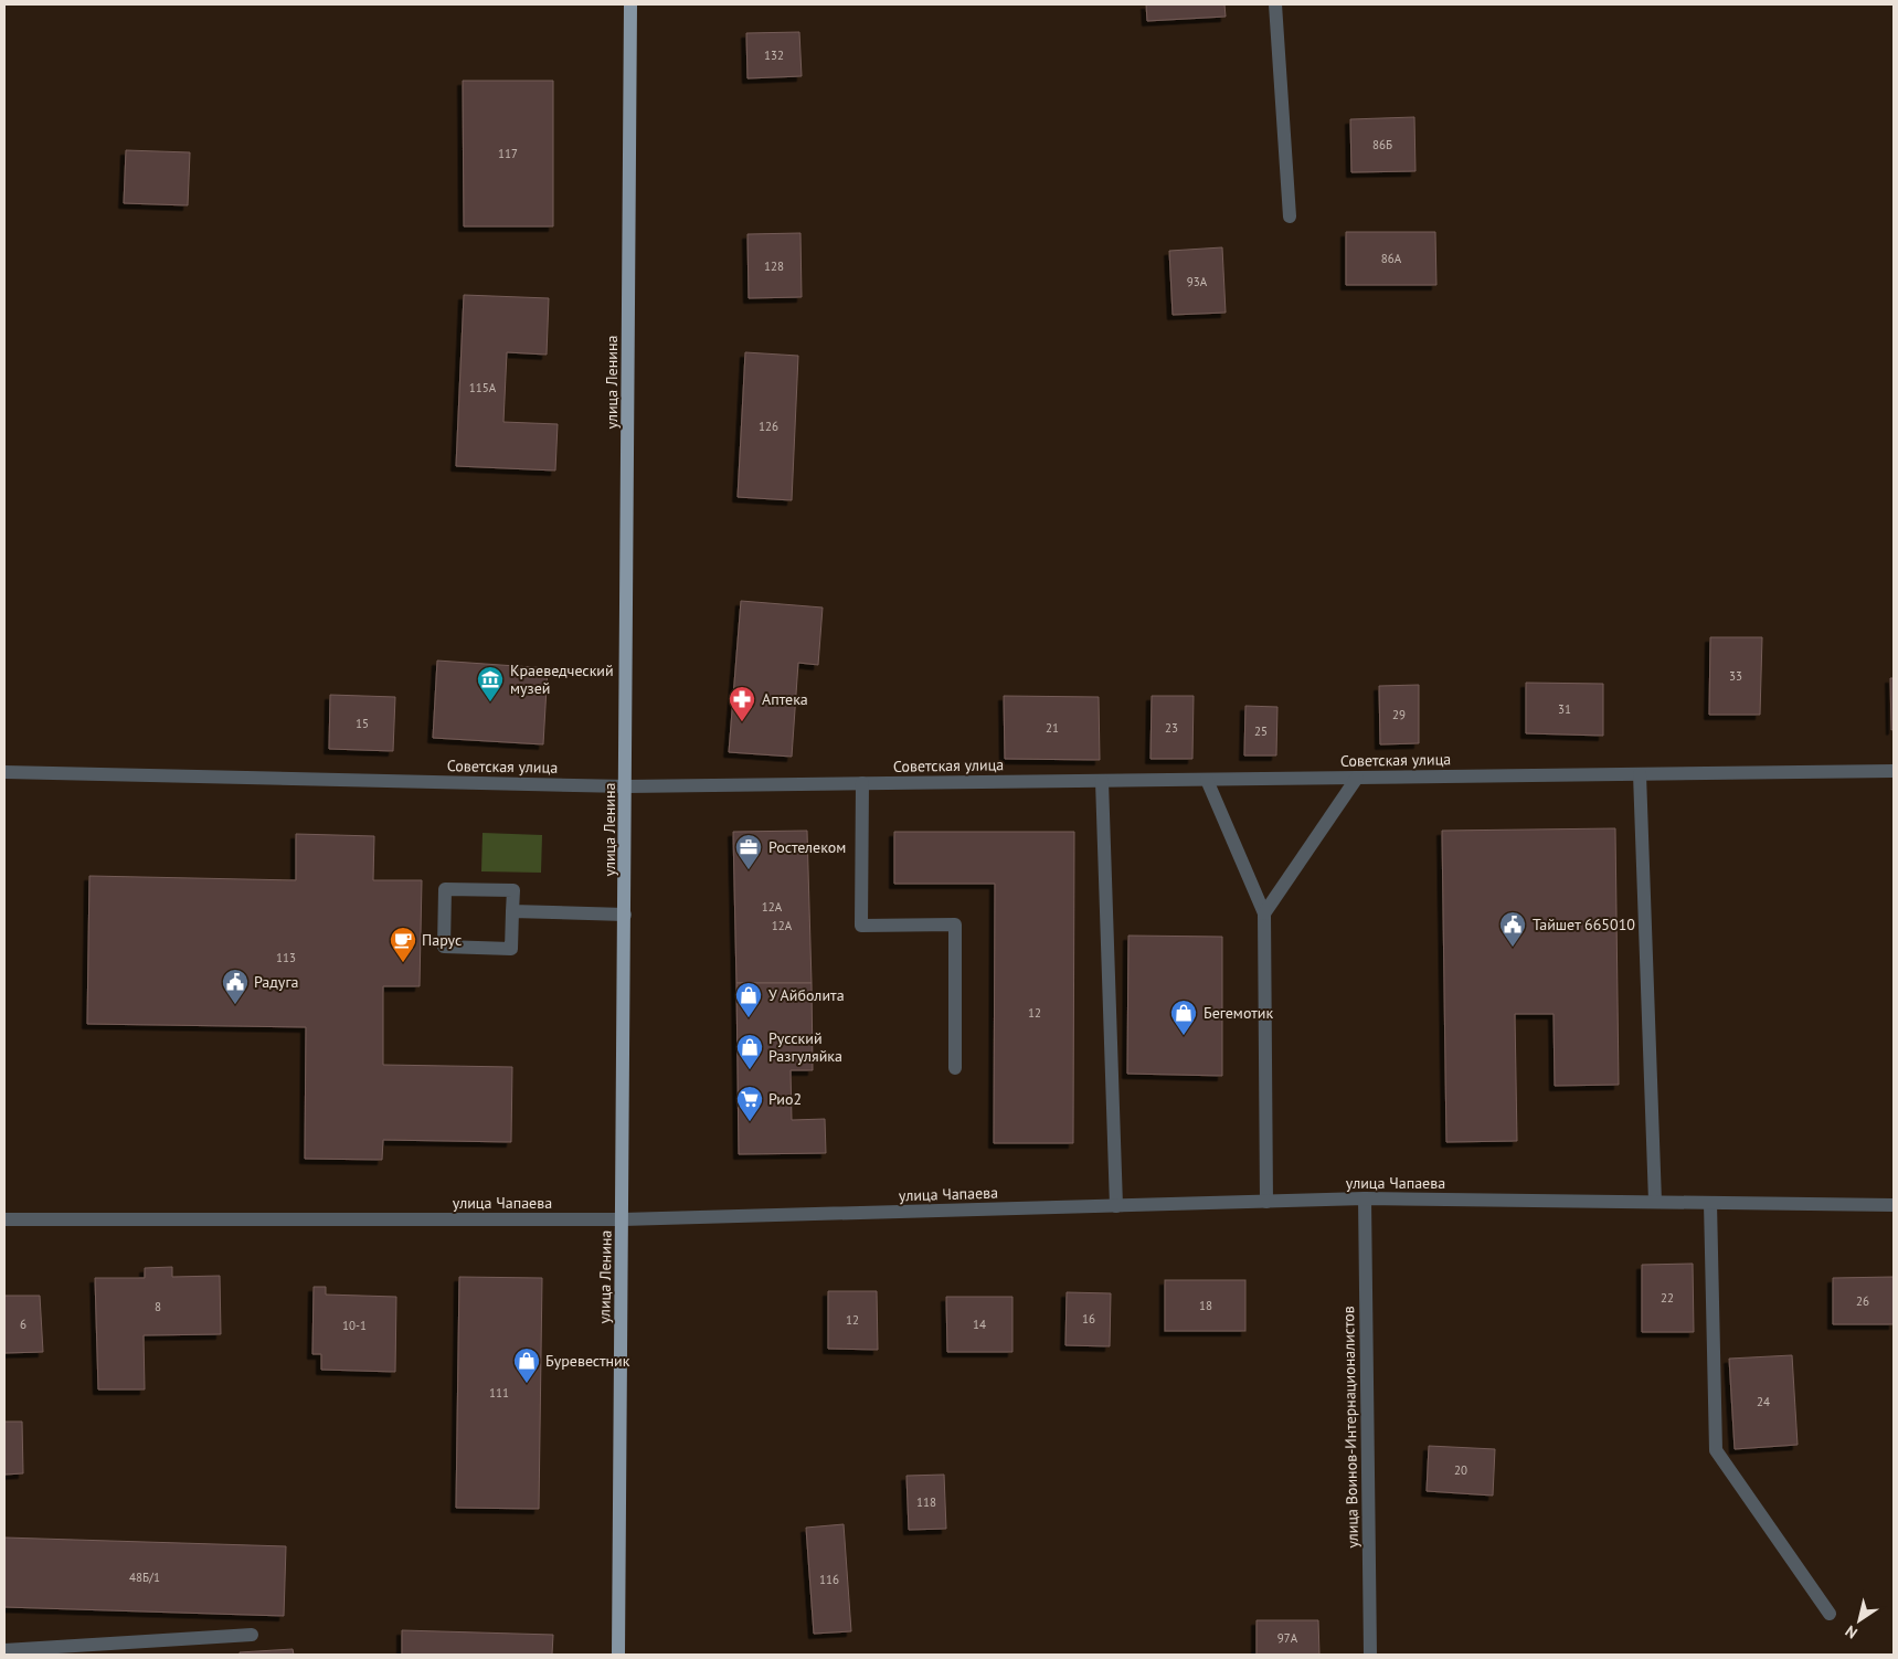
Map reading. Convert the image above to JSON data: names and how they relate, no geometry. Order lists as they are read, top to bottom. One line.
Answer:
{"streets":{"main road":["улица Ленина"],"street":["Советская улица","улица Чапаева","улица Воинов-Интернационалистов"]},"crossings":[["улица Ленина","Советская улица"],["улица Ленина","улица Чапаева"],["улица Чапаева","улица Воинов-Интернационалистов"]],"places":{"museum":["Краеведческий музей"],"pharmacy":["Аптека"],"office":["Ростелеком"],"public building":["Тайшет 665010","Радуга"],"cafe":["Парус"],"shop":["У Айболита","Бегемотик","Русский Разгуляйка","Буревестник"],"supermarket":["Рио2"]},"house_numbers":["132","86Б","117","86А","128","93А","115А","126","33","31","29","15","21","23","25","12А","12А","113","12","22","26","18","8","16","12","6","14","10-1","111","24","20","118","48Б/1","116","97А"],"north":"bottom left"}
